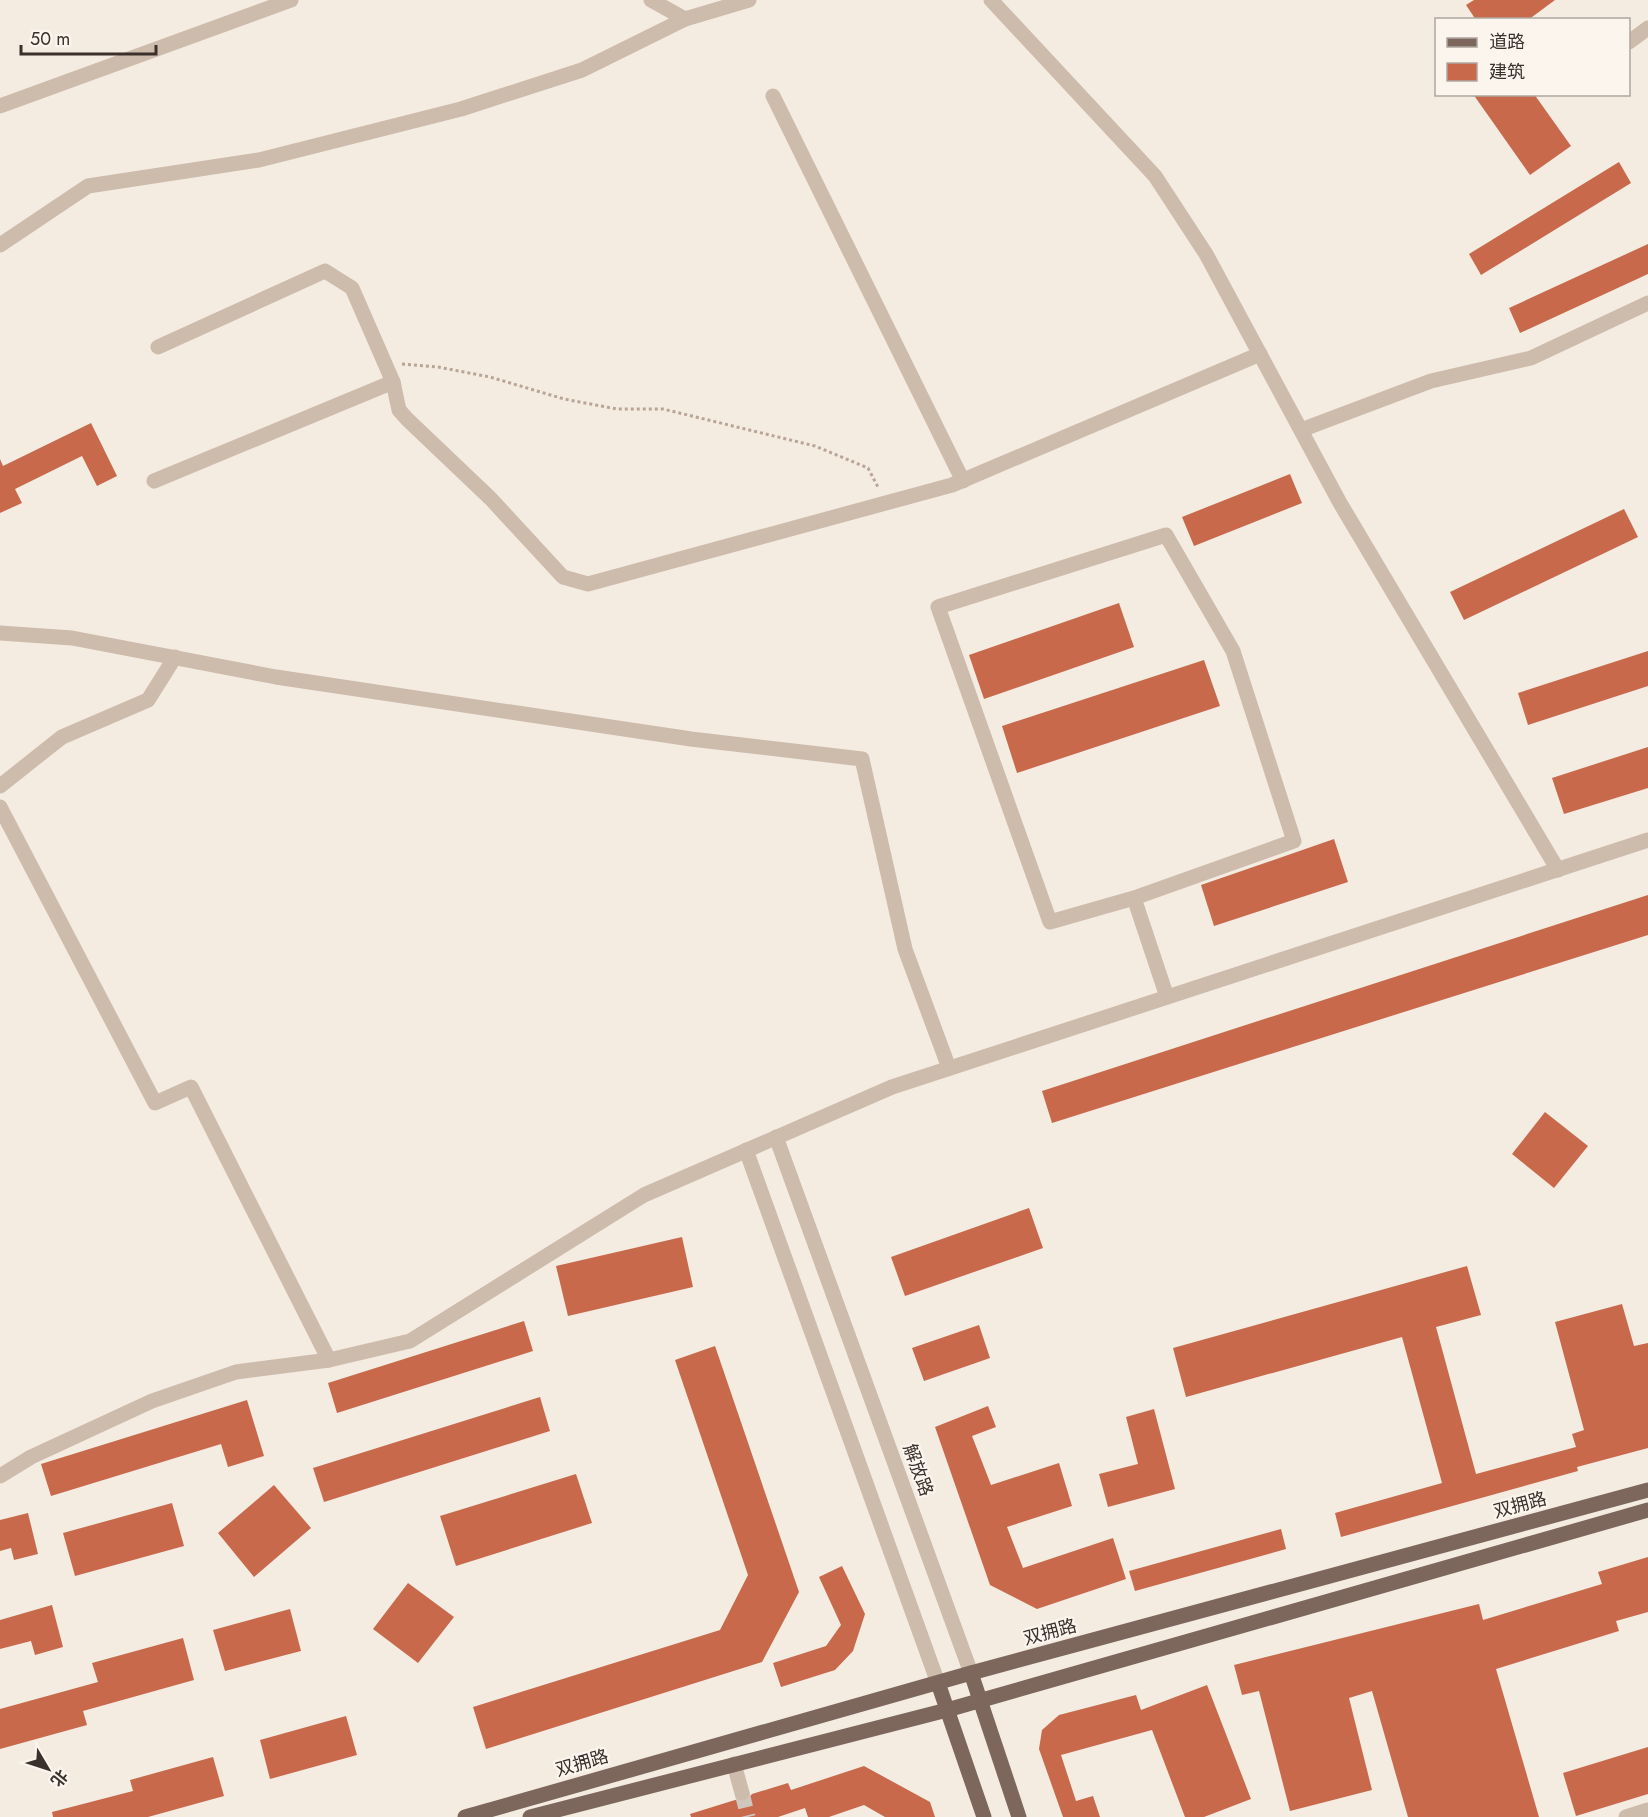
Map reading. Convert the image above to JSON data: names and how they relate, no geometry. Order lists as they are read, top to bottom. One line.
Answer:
{"streets":{"main road":["解放路","双拥路"]},"crossings":[["解放路","双拥路"]],"legend":["道路","建筑"],"scale_bar":"50 m","north":"bottom right"}
